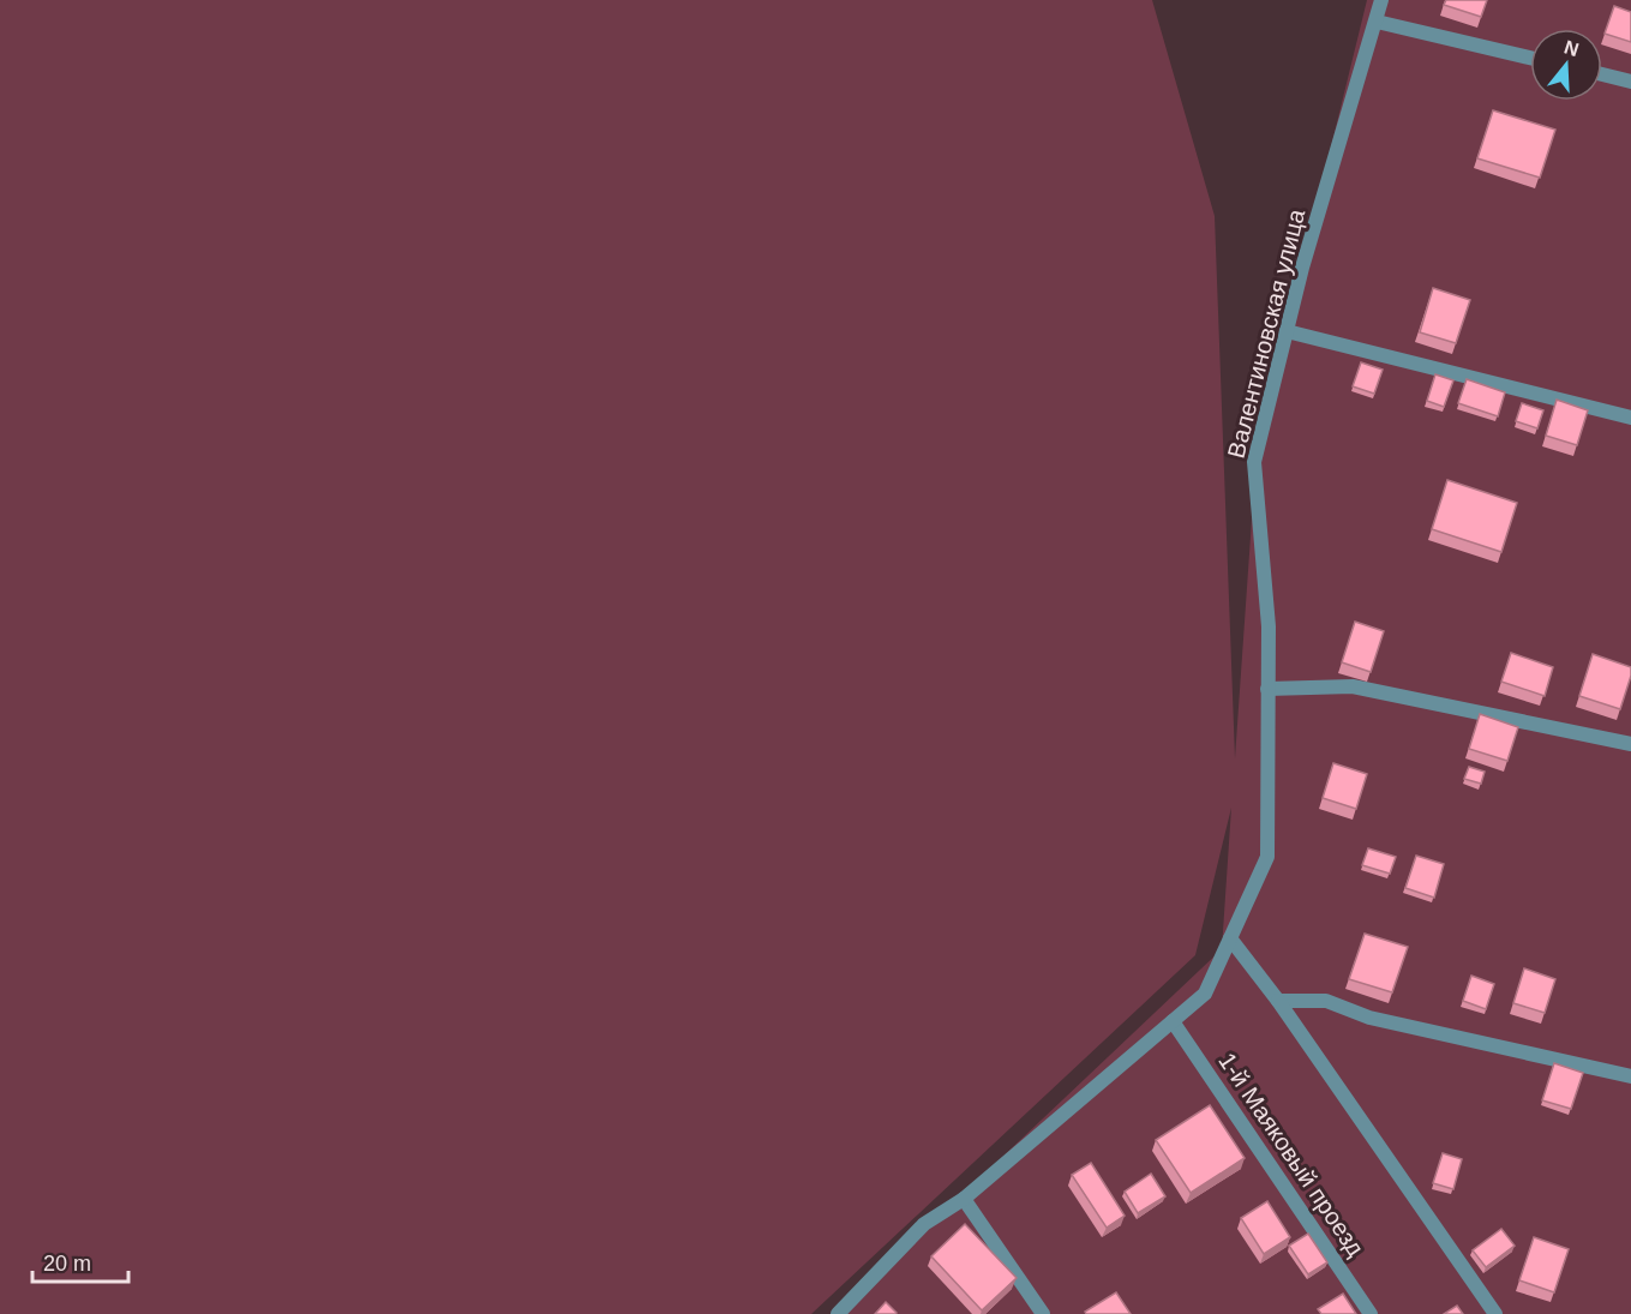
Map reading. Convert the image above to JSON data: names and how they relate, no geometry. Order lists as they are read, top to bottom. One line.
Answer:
{"streets":{"street":["Валентиновская улица","1-й Маяковый проезд"]},"crossings":[["Валентиновская улица","1-й Маяковый проезд"]],"scale_bar":"20 m","north":"top"}
